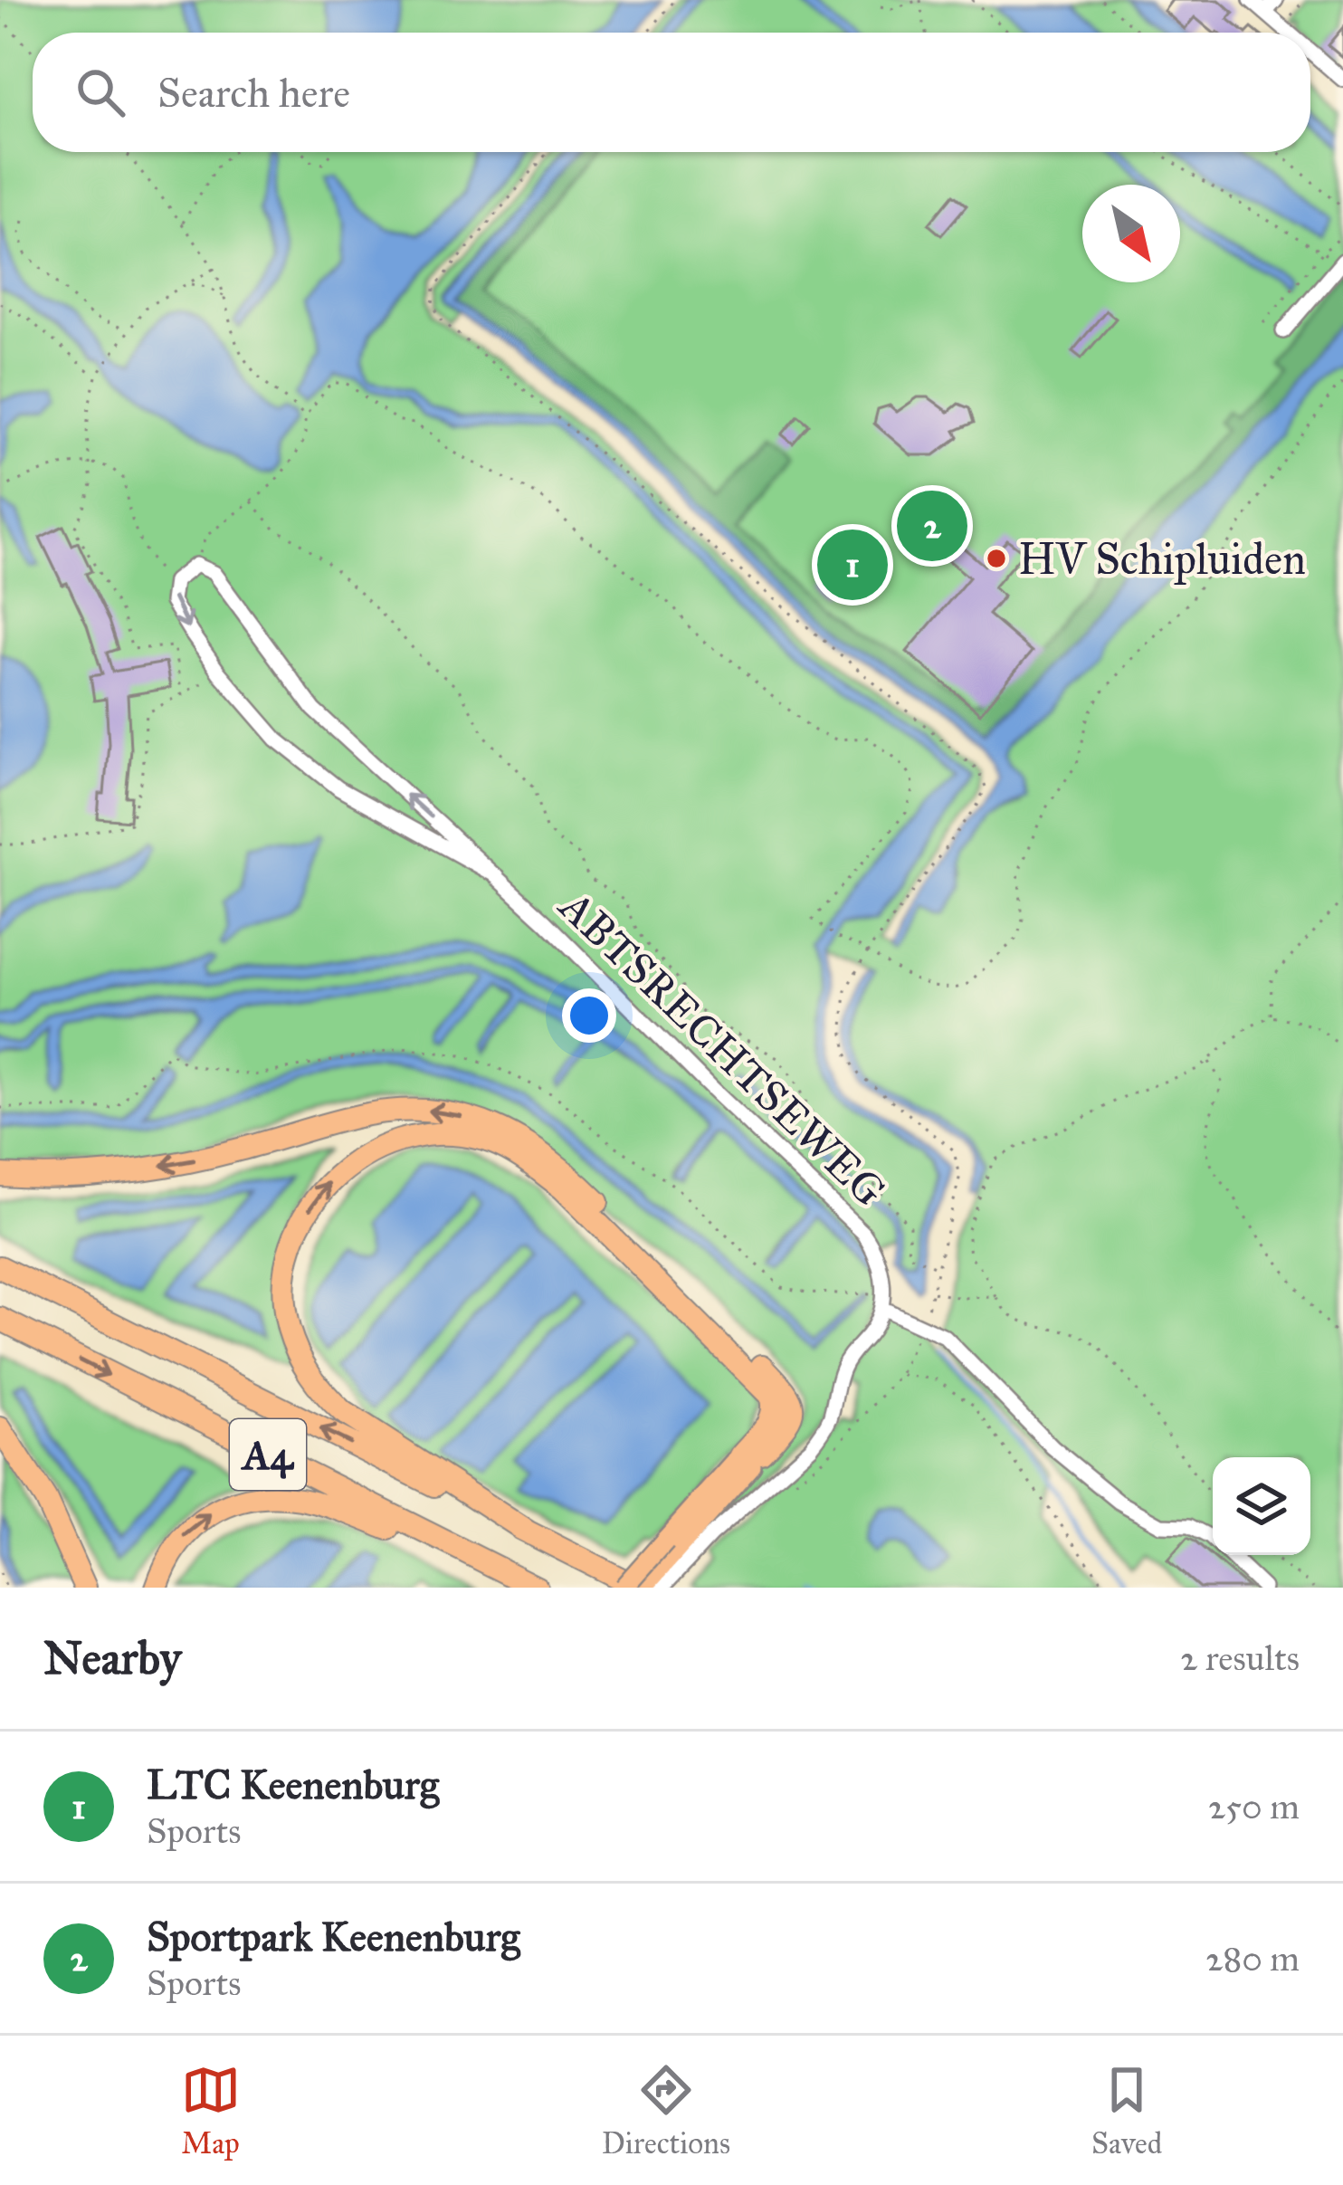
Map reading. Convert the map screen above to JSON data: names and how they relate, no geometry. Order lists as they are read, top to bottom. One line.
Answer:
{"streets":{"highway":["A4"],"street":["ABTSRECHTSEWEG"]},"places":["HV Schipluiden"],"north":"bottom right","page":{"search":"Search here","pins":["2","1"],"heading":["Nearby","2 results"],"list":[{"mark":"1","name":"LTC Keenenburg","note":"Sports","value":"250 m"},{"mark":"2","name":"Sportpark Keenenburg","note":"Sports","value":"280 m"}],"nav":["Map","Directions","Saved"]}}
